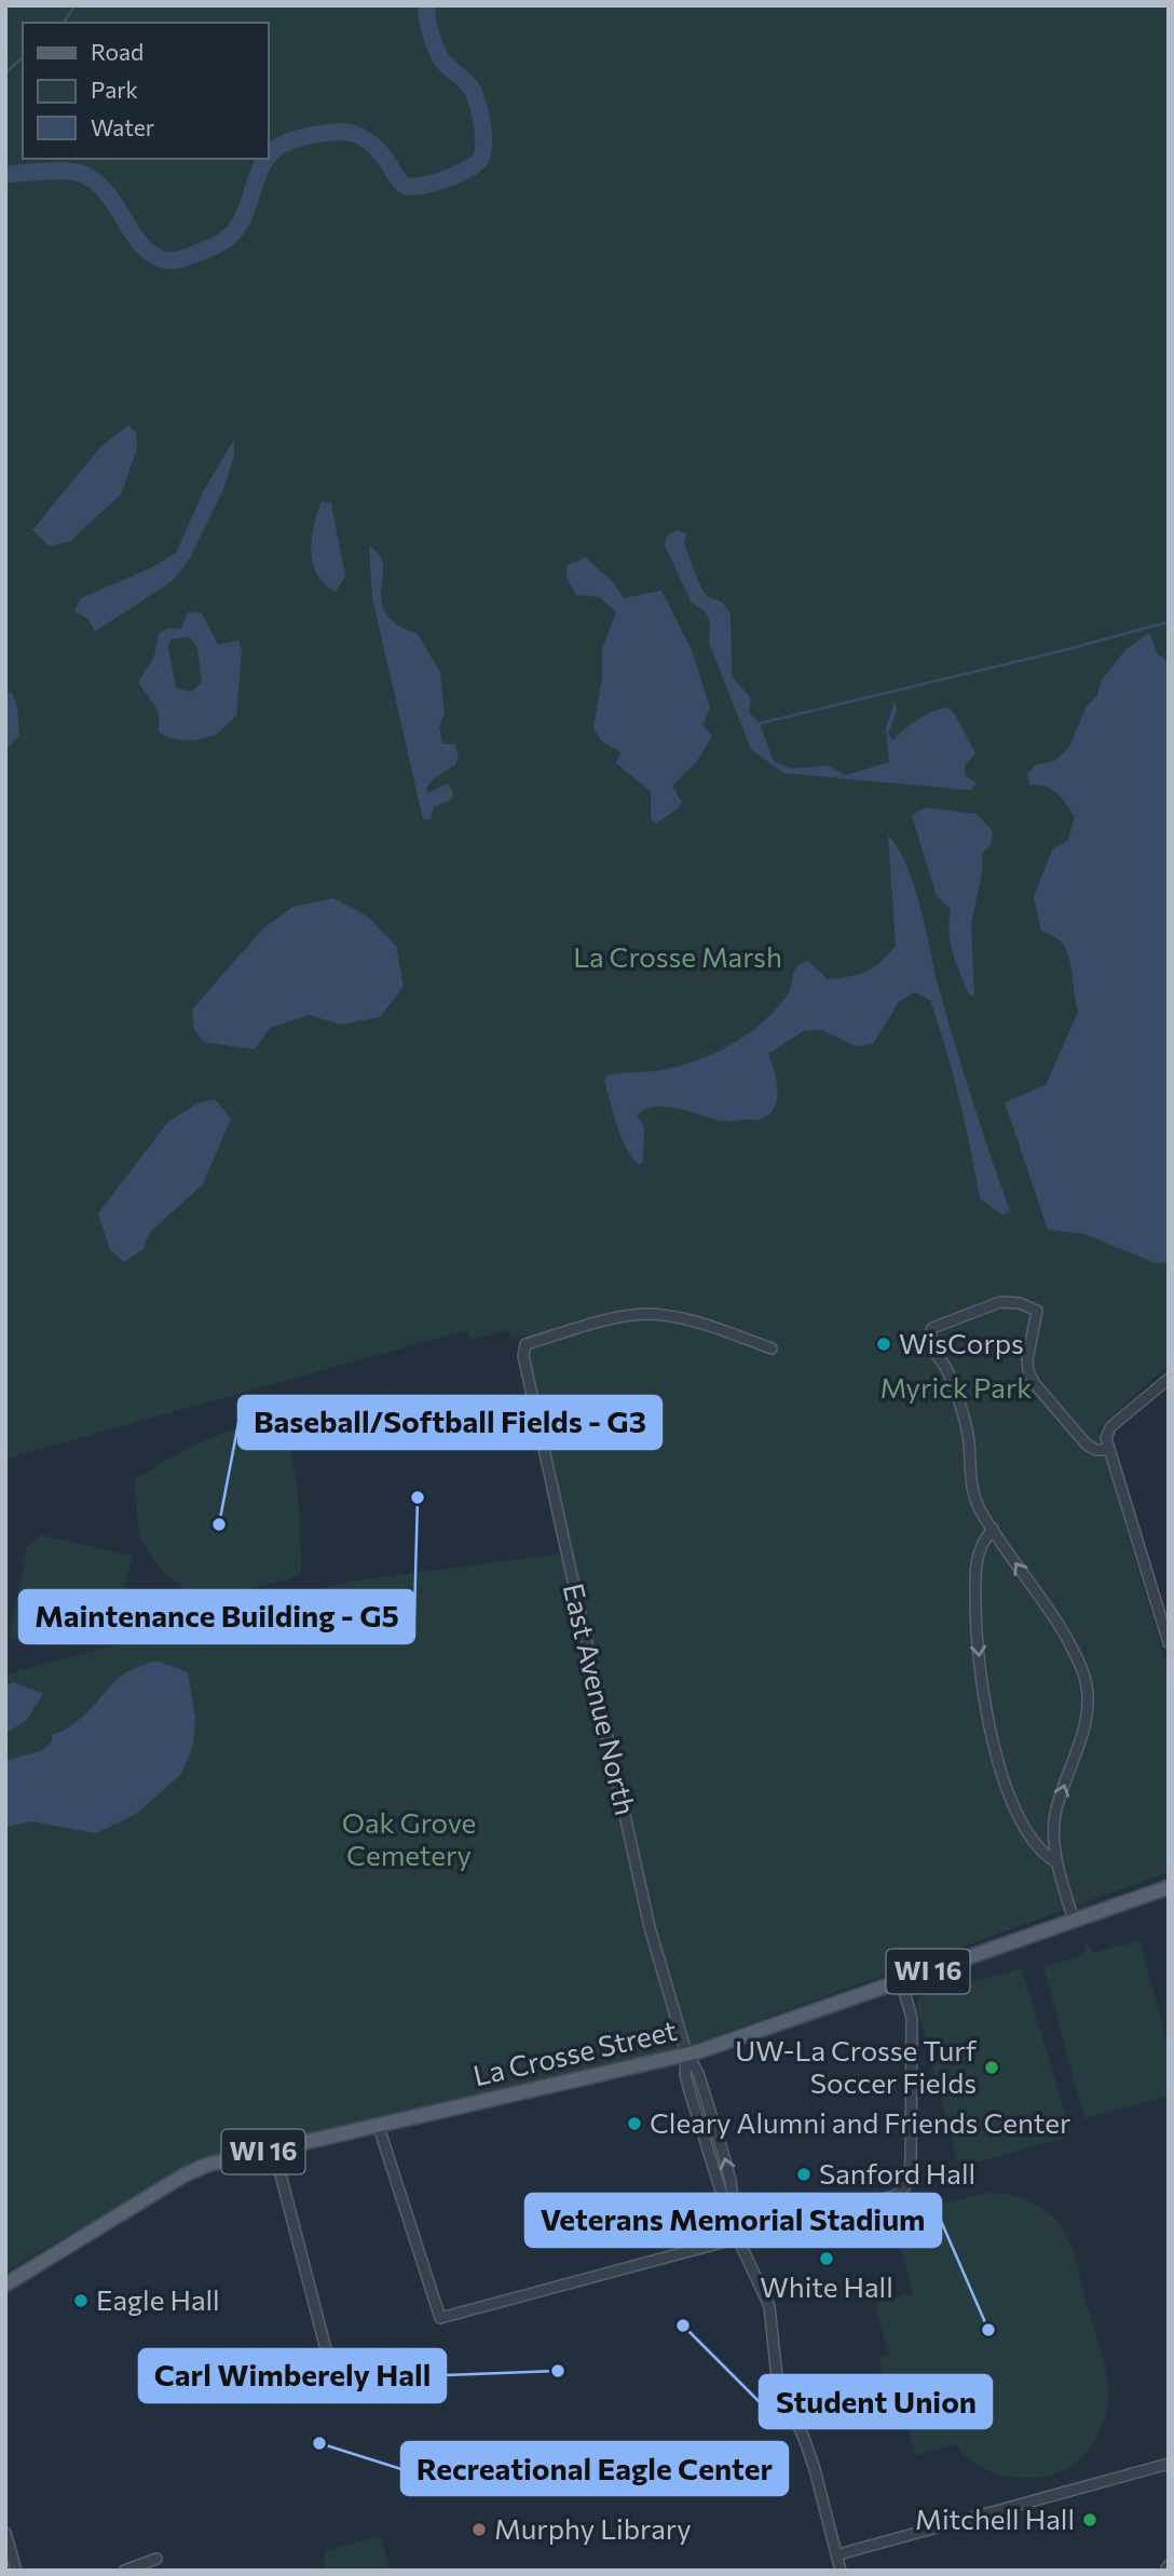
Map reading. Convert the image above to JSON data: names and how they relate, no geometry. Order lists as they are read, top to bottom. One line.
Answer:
{"streets":{"main road":["WI 16","La Crosse Street"],"street":["East Avenue North"]},"crossings":[["East Avenue North","La Crosse Street"]],"parks":["La Crosse Marsh","Myrick Park","Oak Grove Cemetery"],"places":["WisCorps","Maintenance Building - G5","Baseball/Softball Fields - G3","UW-La Crosse Turf Soccer Fields","Cleary Alumni and Friends Center","Sanford Hall","White Hall","Eagle Hall","Student Union","Veterans Memorial Stadium","Carl Wimberely Hall","Recreational Eagle Center","Mitchell Hall","Murphy Library"],"legend":["Road","Park","Water"]}
